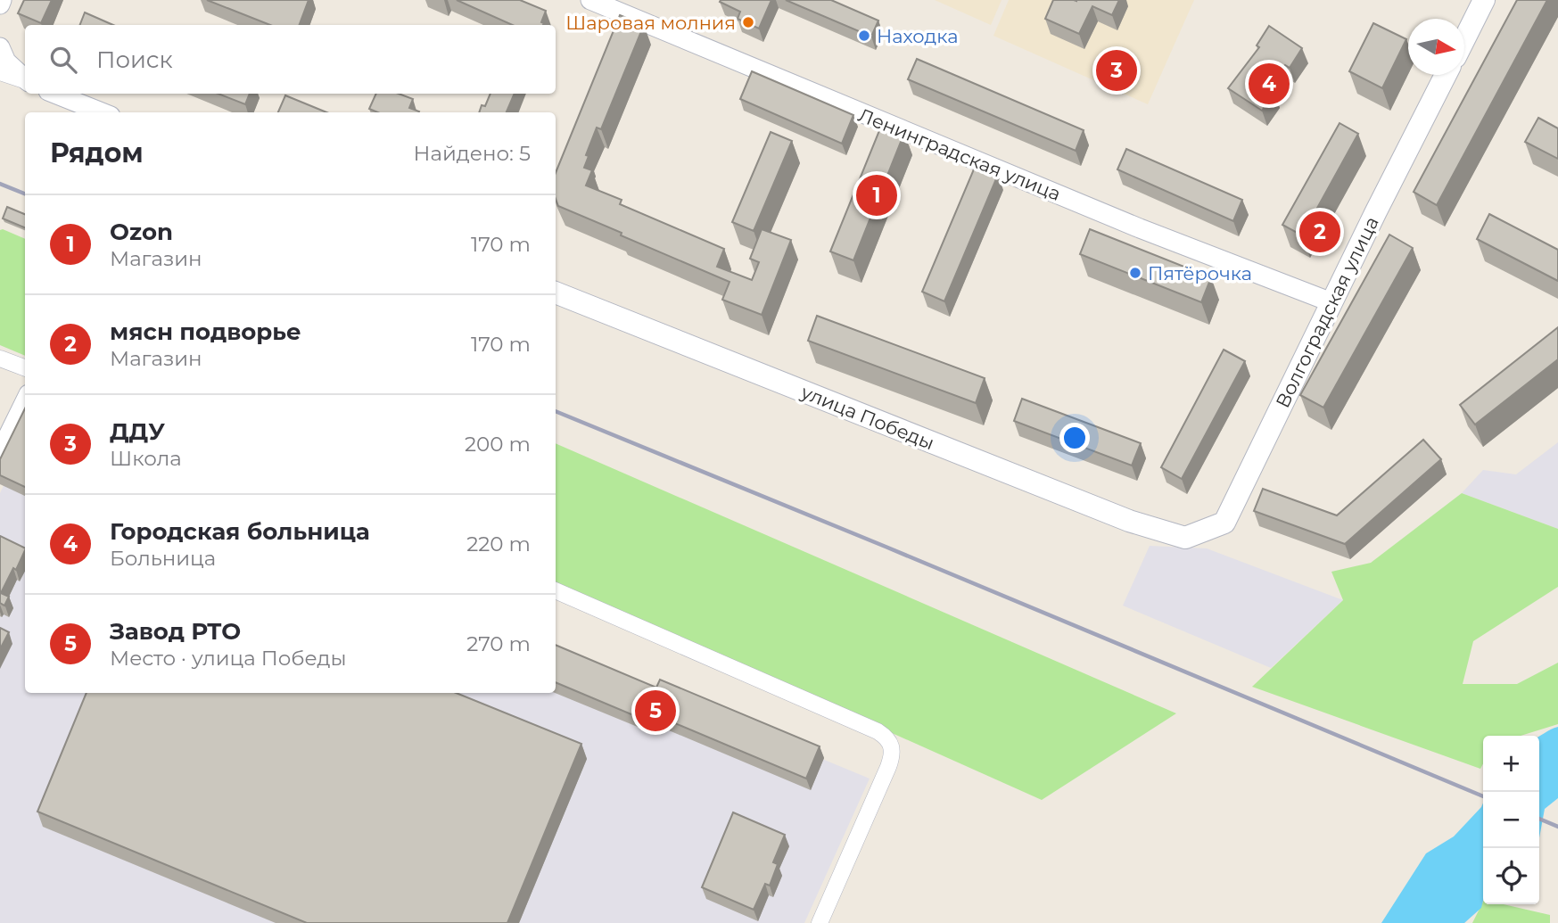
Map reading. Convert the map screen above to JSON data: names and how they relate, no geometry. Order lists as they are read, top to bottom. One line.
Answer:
{"streets":{"main road":["Волгоградская улица","улица Победы"],"street":["Ленинградская улица"]},"crossings":[["Ленинградская улица","Волгоградская улица"],["Волгоградская улица","улица Победы"]],"places":["Шаровая молния","Находка","Пятёрочка"],"north":"right","page":{"search":"Поиск","pins":["3","4","1","2","5"],"heading":["Рядом","Найдено: 5"],"list":[{"mark":"1","name":"Ozon","note":"Магазин","value":"170 m"},{"mark":"2","name":"мясн подворье","note":"Магазин","value":"170 m"},{"mark":"3","name":"ДДУ","note":"Школа","value":"200 m"},{"mark":"4","name":"Городская больница","note":"Больница","value":"220 m"},{"mark":"5","name":"Завод РТО","note":"Место · улица Победы","value":"270 m"}],"map_buttons":["+","−"]}}
